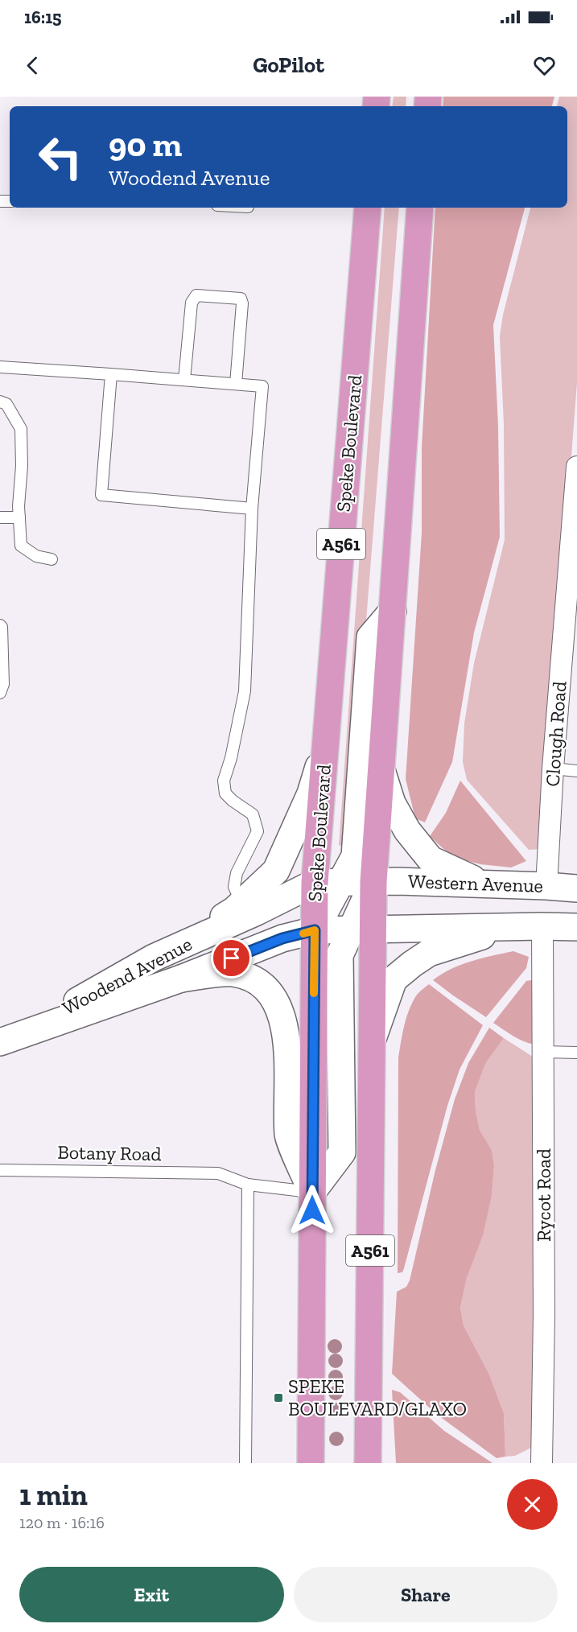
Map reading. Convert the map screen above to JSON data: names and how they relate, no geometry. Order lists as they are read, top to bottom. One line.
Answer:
{"streets":{"highway":["Speke Boulevard","A561"],"street":["Clough Road","Western Avenue","Woodend Avenue","Rycot Road"],"lane":["Botany Road"]},"crossings":[["Speke Boulevard","A561"],["Speke Boulevard","Western Avenue"],["Speke Boulevard","Woodend Avenue"],["Speke Boulevard","Botany Road"],["A561","Western Avenue"],["A561","Woodend Avenue"],["A561","Botany Road"],["Clough Road","Western Avenue"],["Western Avenue","Woodend Avenue"],["Western Avenue","Rycot Road"]],"places":{"transit":["SPEKE BOULEVARD/GLAXO"]},"page":{"status":"16:15","header":"GoPilot","turn":["90 m","Woodend Avenue"],"heading":["1 min","120 m · 16:16"],"buttons":["Exit","Share"]}}
